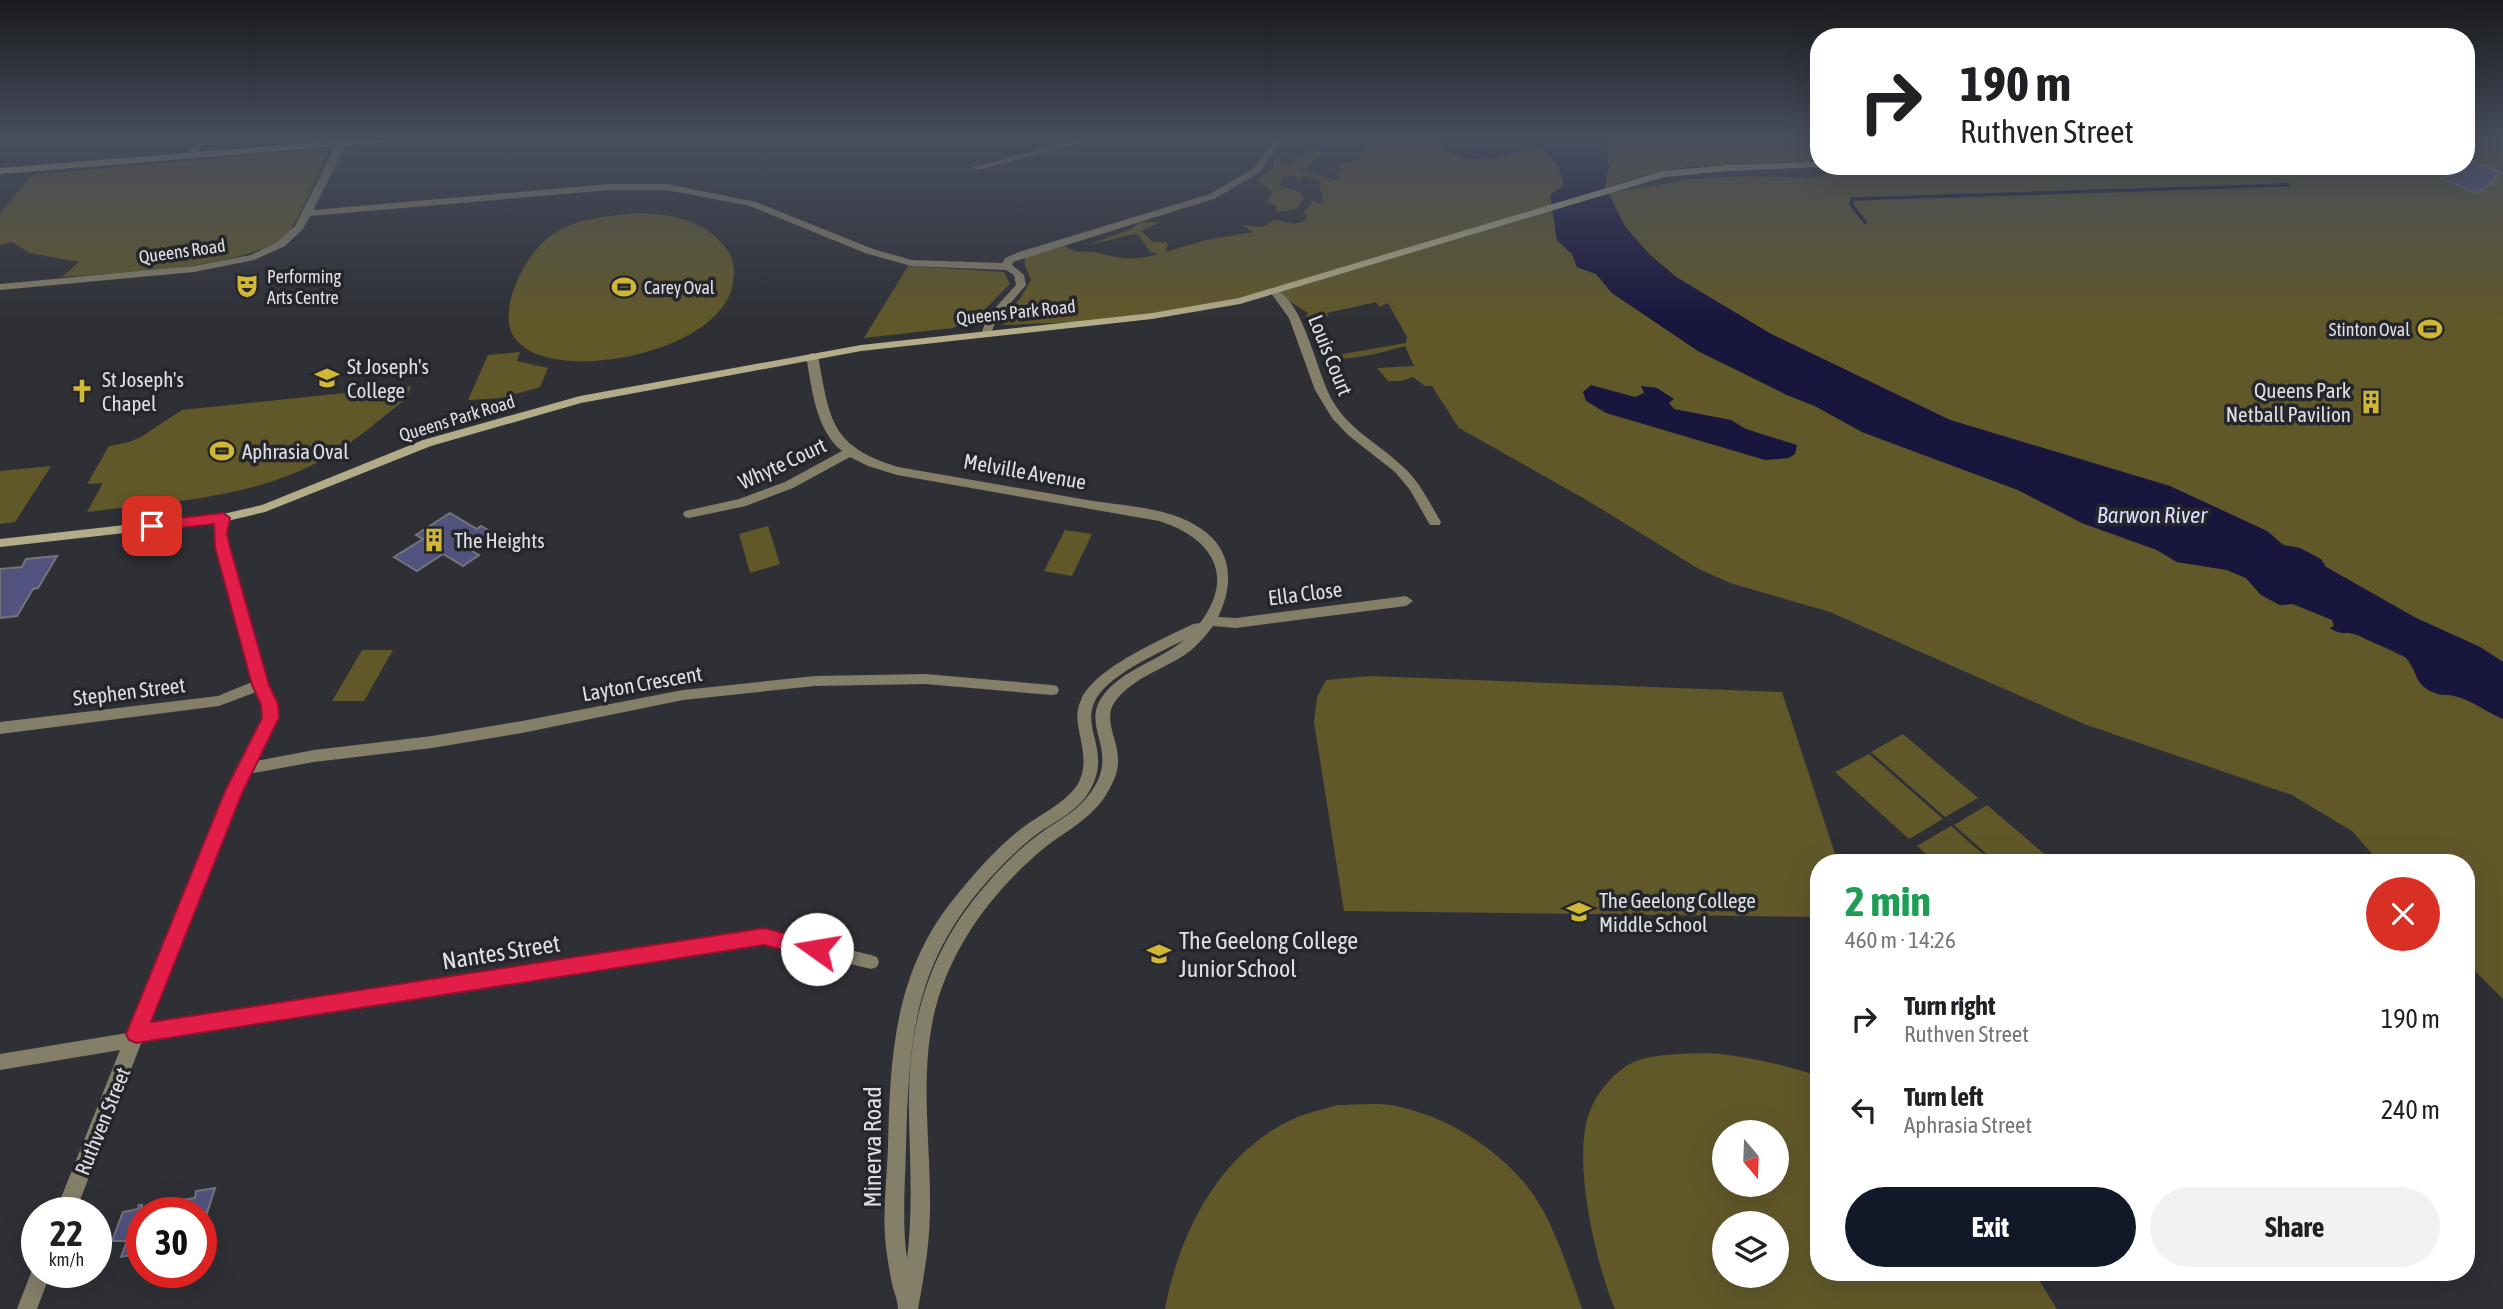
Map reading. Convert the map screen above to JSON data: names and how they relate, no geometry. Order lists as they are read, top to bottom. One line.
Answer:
{"streets":{"main road":["Queens Park Road"],"street":["Queens Road","Louis Court","Whyte Court","Melville Avenue","Ella Close","Layton Crescent","Stephen Street","Nantes Street","Ruthven Street","Minerva Road"]},"crossings":[["Queens Park Road","Louis Court"],["Queens Park Road","Melville Avenue"],["Queens Park Road","Ruthven Street"],["Whyte Court","Melville Avenue"],["Melville Avenue","Ella Close"],["Melville Avenue","Minerva Road"],["Ella Close","Minerva Road"],["Layton Crescent","Ruthven Street"],["Stephen Street","Ruthven Street"],["Nantes Street","Ruthven Street"]],"water":["Barwon River"],"places":{"theatre":["Performing Arts Centre"],"sports":["Carey Oval","Stinton Oval","Aphrasia Oval"],"school or university":["St Joseph's College","The Geelong College Middle School","The Geelong College Junior School"],"church":["St Joseph's Chapel"],"building":["Queens Park Netball Pavilion","The Heights"]},"north":"bottom","page":{"turn":["190 m","Ruthven Street"],"heading":["2 min","460 m · 14:26"],"list":[{"name":"Turn right","note":"Ruthven Street","value":"190 m"},{"name":"Turn left","note":"Aphrasia Street","value":"240 m"}],"buttons":["Exit","Share"],"speed":"22 km/h","limit":"30"}}
